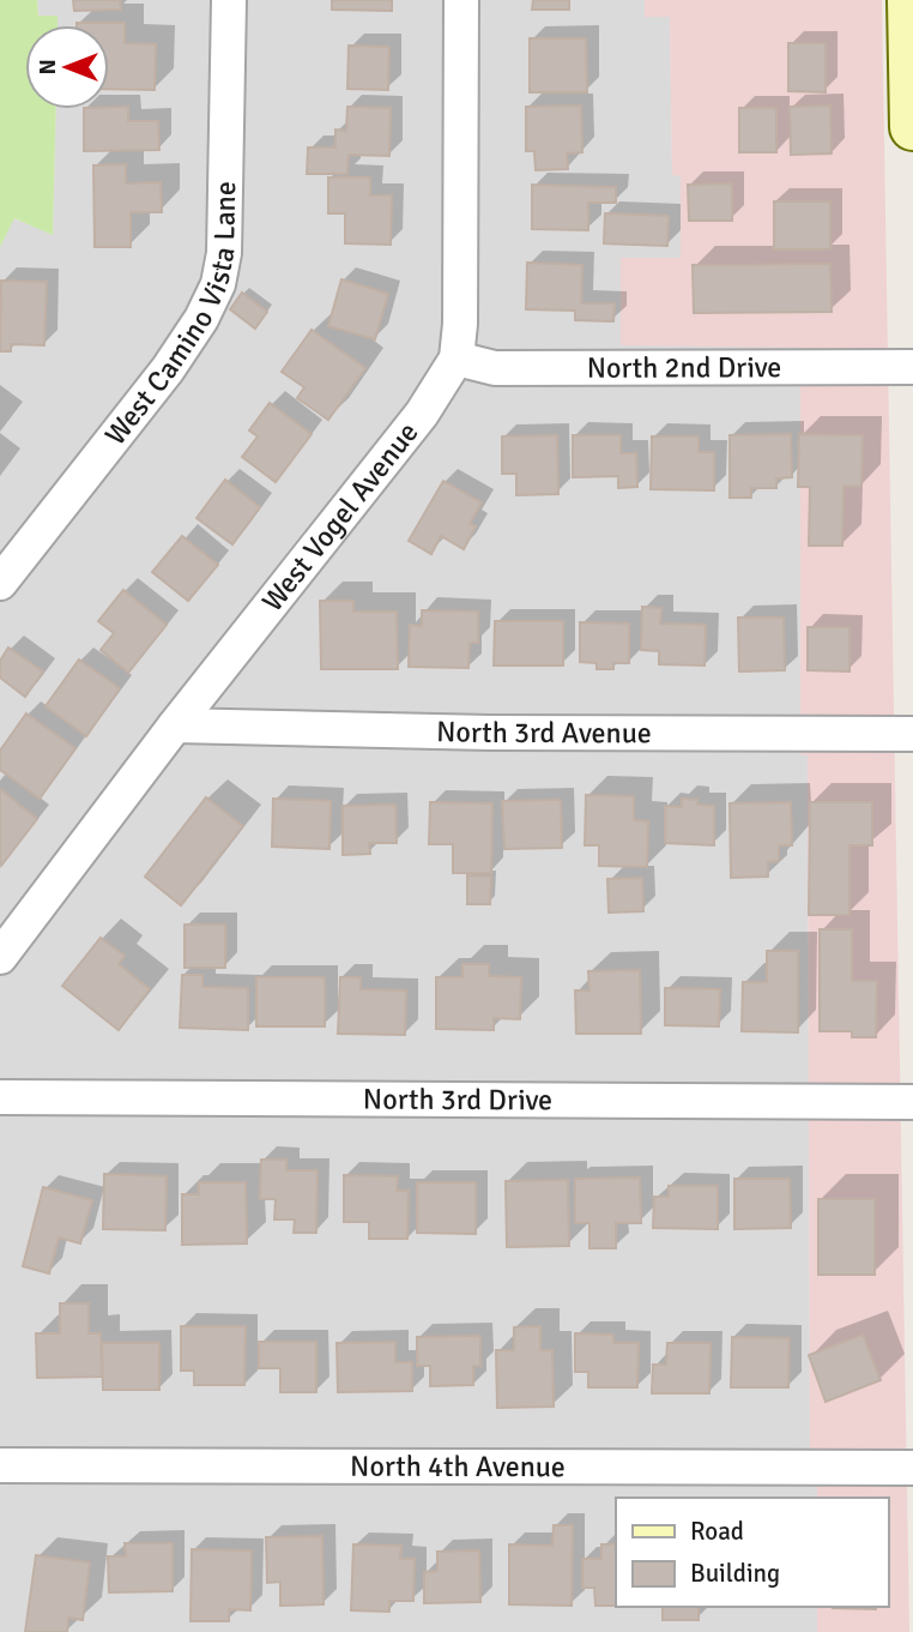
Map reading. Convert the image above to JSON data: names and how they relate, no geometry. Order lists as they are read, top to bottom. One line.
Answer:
{"streets":{"street":["West Camino Vista Lane","North 2nd Drive","West Vogel Avenue","North 3rd Avenue","North 3rd Drive","North 4th Avenue"]},"crossings":[["North 2nd Drive","West Vogel Avenue"],["West Vogel Avenue","North 3rd Avenue"]],"legend":["Road","Building"],"north":"left"}
